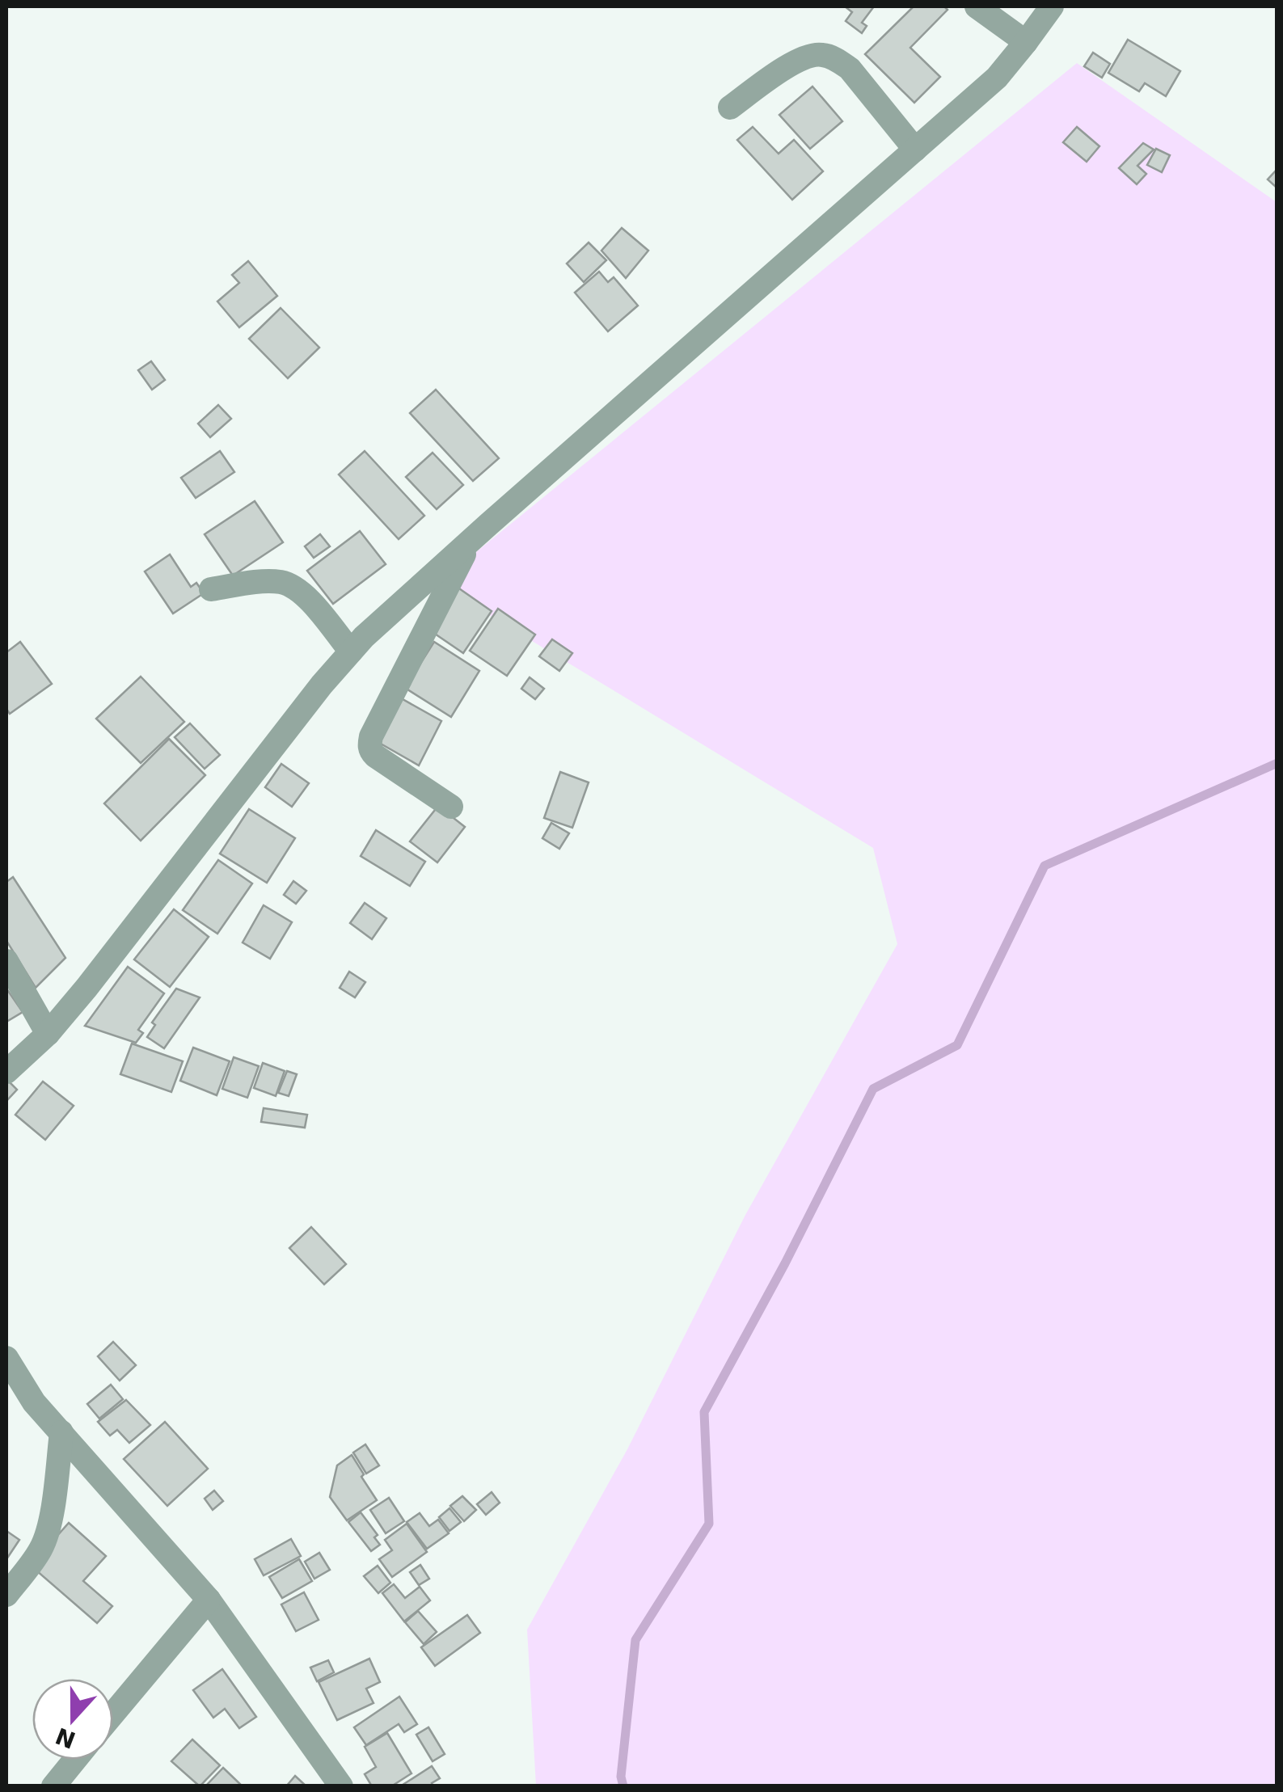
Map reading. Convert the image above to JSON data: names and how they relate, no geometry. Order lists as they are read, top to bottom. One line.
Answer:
{"north":"bottom"}
